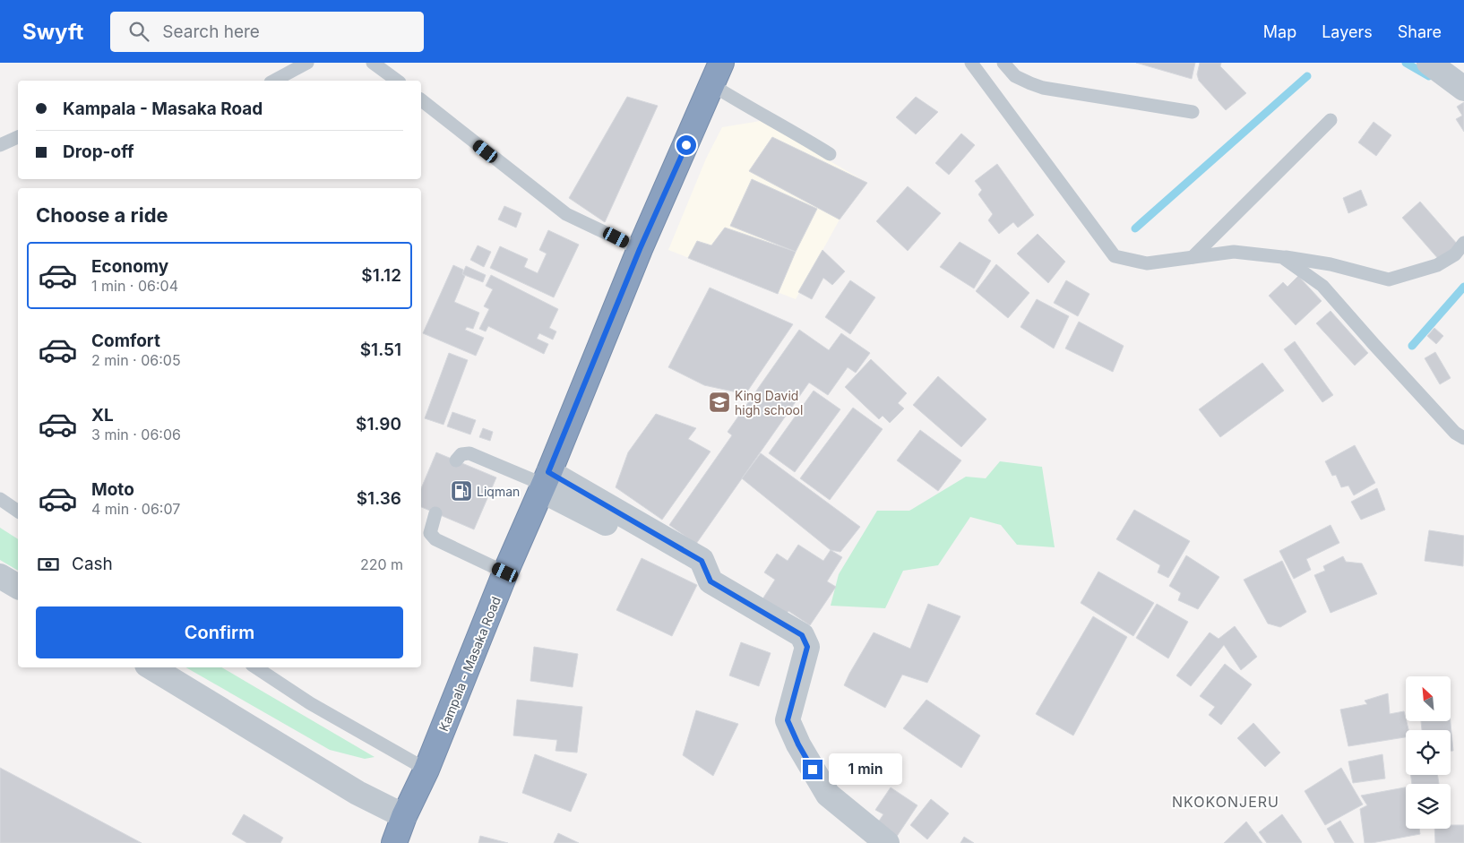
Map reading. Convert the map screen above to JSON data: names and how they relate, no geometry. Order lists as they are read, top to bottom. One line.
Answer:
{"streets":{"highway":["Kampala - Masaka Road"]},"districts":["NKOKONJERU"],"places":{"school or university":["King David high school"],"fuel station":["Liqman"]},"north":"top left","page":{"header":"Swyft","search":"Search here","nav":["Map","Layers","Share"],"banner":["Kampala - Masaka Road","Drop-off"],"heading":"Choose a ride","list":[{"name":"Economy","note":"1 min · 06:04","value":"$1.12"},{"name":"Comfort","note":"2 min · 06:05","value":"$1.51"},{"name":"XL","note":"3 min · 06:06","value":"$1.90"},{"name":"Moto","note":"4 min · 06:07","value":"$1.36"}],"pay":["Cash","220 m"],"buttons":"Confirm","bubble":"1 min"}}
